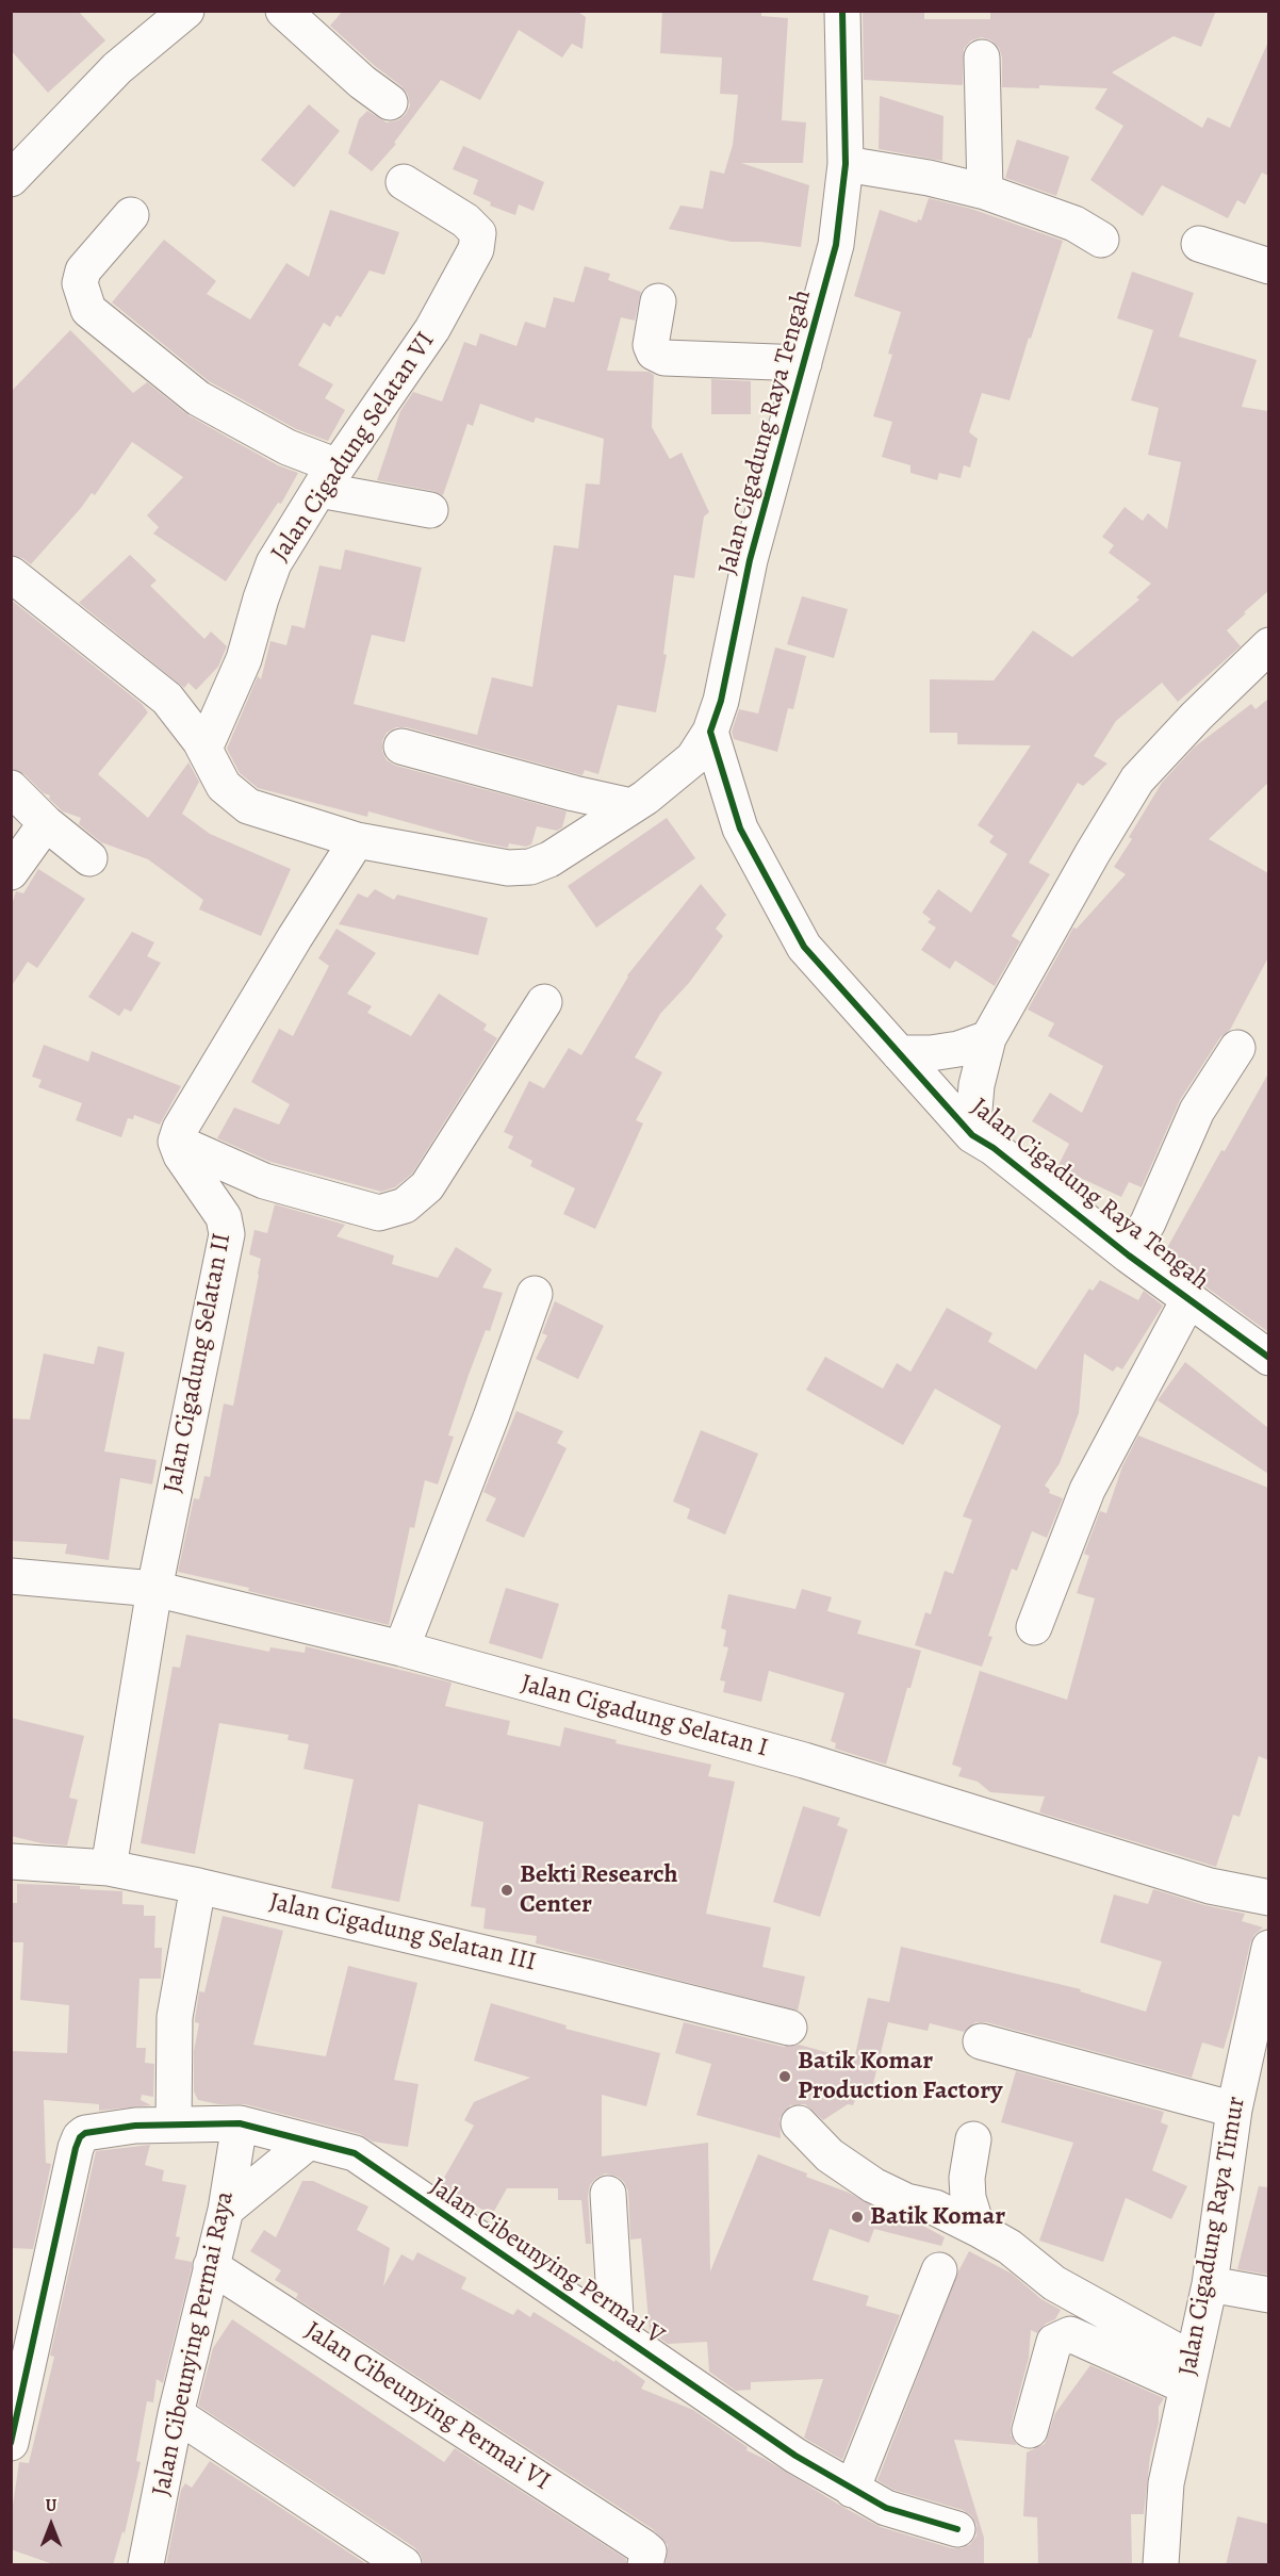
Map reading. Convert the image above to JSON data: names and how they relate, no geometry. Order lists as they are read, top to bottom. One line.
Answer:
{"streets":{"street":["Jalan Cigadung Raya Tengah","Jalan Cigadung Selatan VI","Jalan Cigadung Selatan II","Jalan Cigadung Selatan I","Jalan Cigadung Selatan III","Jalan Cigadung Raya Timur","Jalan Cibeunying Permai V","Jalan Cibeunying Permai Raya","Jalan Cibeunying Permai VI"]},"crossings":[["Jalan Cigadung Selatan II","Jalan Cigadung Selatan I"],["Jalan Cigadung Selatan II","Jalan Cigadung Selatan III"],["Jalan Cibeunying Permai V","Jalan Cibeunying Permai Raya"],["Jalan Cibeunying Permai Raya","Jalan Cibeunying Permai VI"]],"places":["Bekti Research Center","Batik Komar Production Factory","Batik Komar"],"north":"top"}
